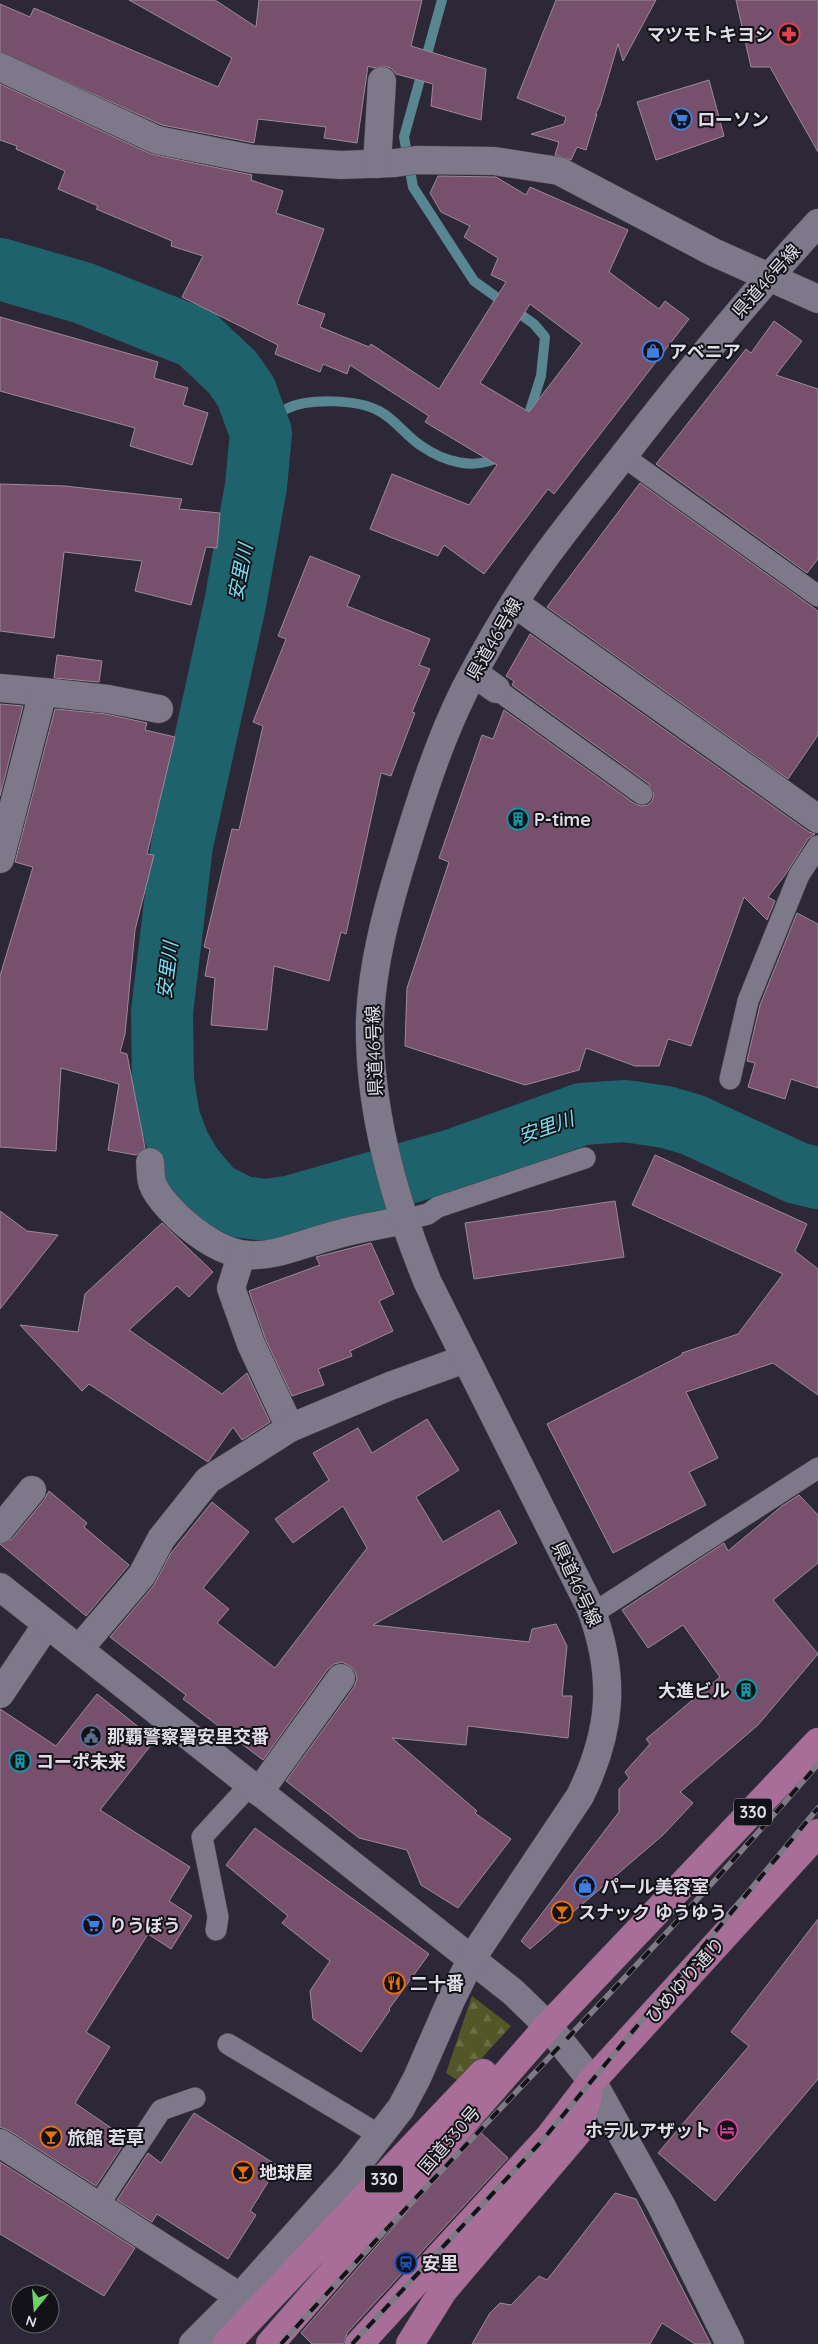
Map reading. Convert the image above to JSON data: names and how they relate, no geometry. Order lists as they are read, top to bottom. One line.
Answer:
{"streets":{"highway":["330","ひめゆり通り","国道330号"],"street":["県道46号線"]},"crossings":[["330","国道330号"]],"water":["安里川"],"places":{"pharmacy":["マツモトキヨシ"],"supermarket":["ローソン","りうぼう"],"shop":["アベニア","パール美容室"],"building":["P-time","大進ビル","コーポ未来"],"public building":["那覇警察署安里交番"],"bar":["スナック ゆうゆう","旅館 若草","地球屋"],"restaurant":["二十番"],"hotel":["ホテルアザット"],"station":["安里"]},"north":"bottom"}
